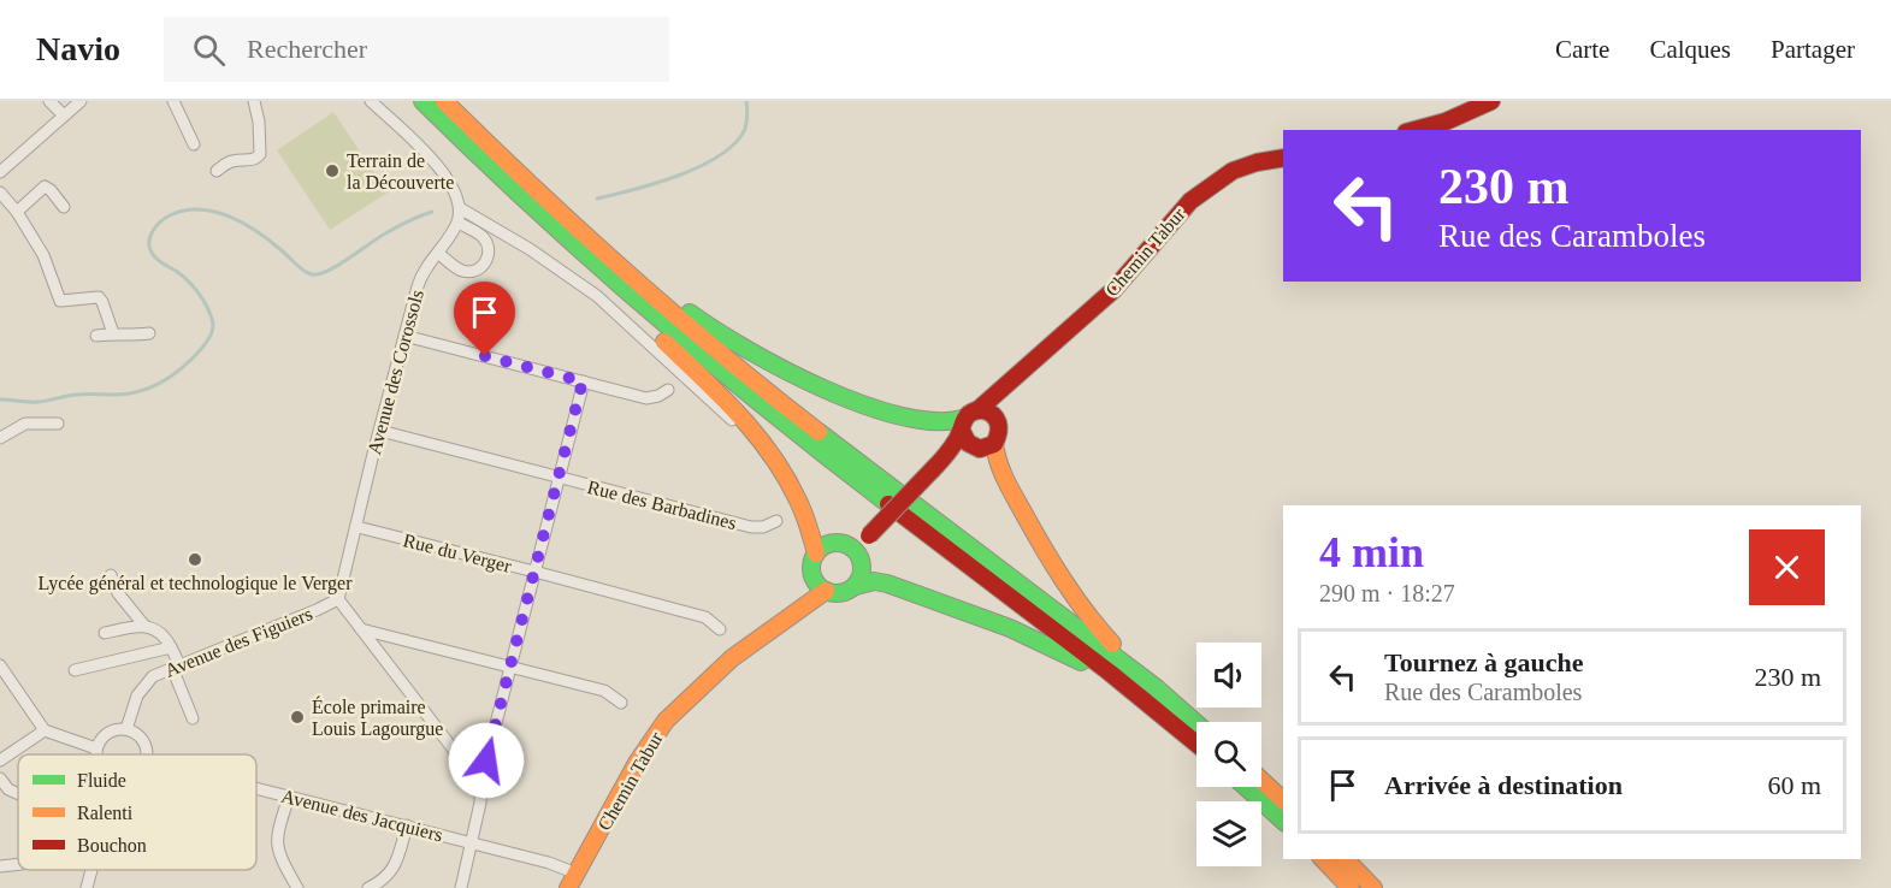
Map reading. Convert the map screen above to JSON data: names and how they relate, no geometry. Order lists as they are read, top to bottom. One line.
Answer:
{"streets":{"main road":["Chemin Tabur"],"street":["Avenue des Corossols","Rue des Barbadines","Rue du Verger","Avenue des Figuiers","Avenue des Jacquiers"]},"crossings":[["Chemin Tabur","Avenue des Jacquiers"],["Avenue des Corossols","Rue des Barbadines"],["Avenue des Corossols","Rue du Verger"],["Avenue des Corossols","Avenue des Figuiers"]],"places":["Terrain de la Découverte","Lycée général et technologique le Verger","École primaire Louis Lagourgue"],"legend":["Fluide","Ralenti","Bouchon"],"page":{"header":"Navio","search":"Rechercher","nav":["Carte","Calques","Partager"],"turn":["230 m","Rue des Caramboles"],"heading":["4 min","290 m · 18:27"],"list":[{"name":"Tournez à gauche","note":"Rue des Caramboles","value":"230 m"},{"name":"Arrivée à destination","value":"60 m"}]}}
